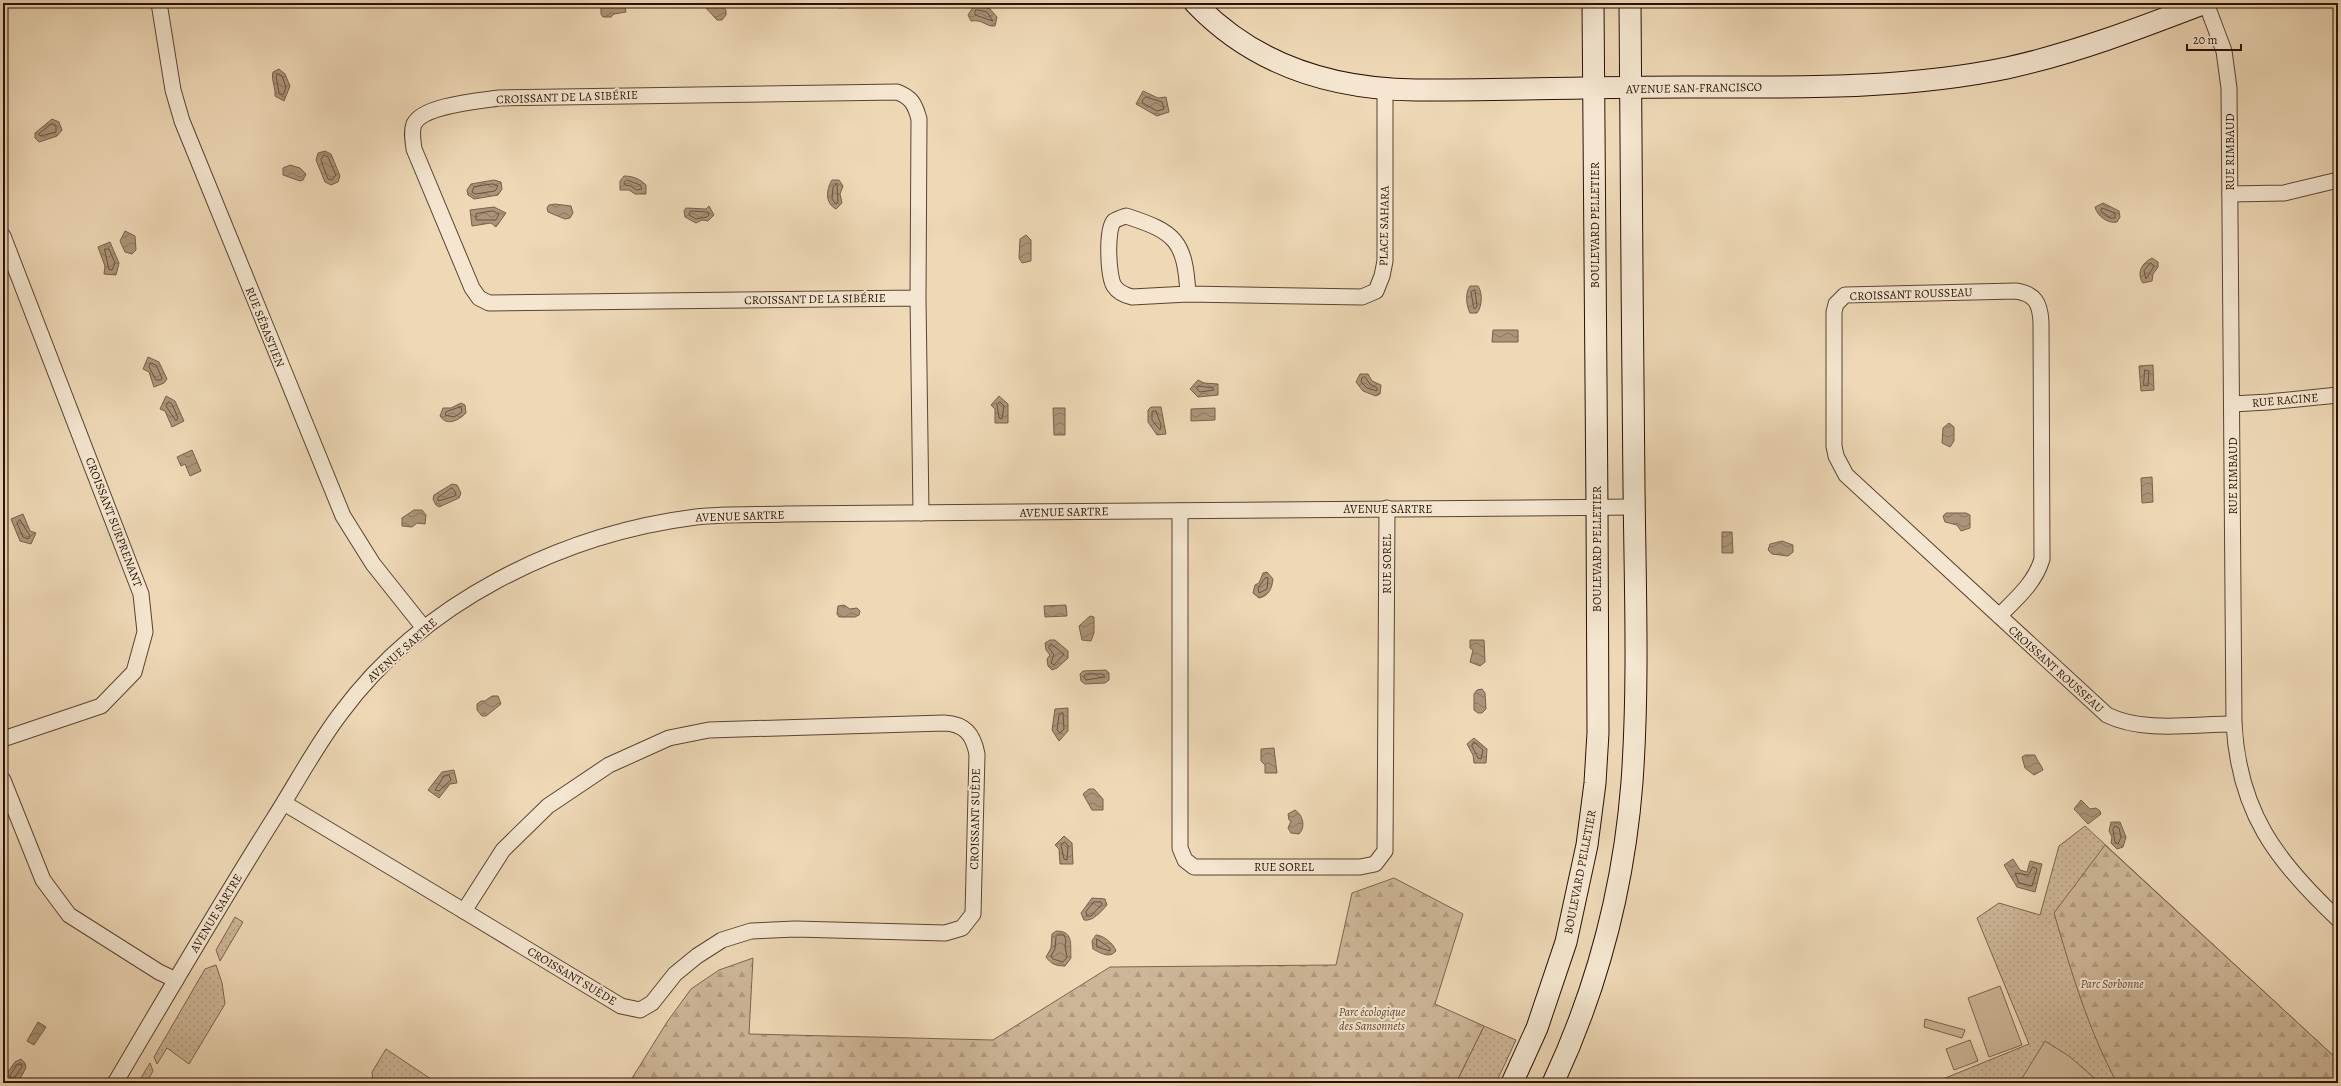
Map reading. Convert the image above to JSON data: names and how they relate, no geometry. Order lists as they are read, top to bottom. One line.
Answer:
{"streets":{"street":["AVENUE SAN-FRANCISCO","CROISSANT DE LA SIBÉRIE","RUE RIMBAUD","BOULEVARD PELLETIER","PLACE SAHARA","CROISSANT ROUSSEAU","RUE SÉBASTIEN","RUE RACINE","AVENUE SARTRE","CROISSANT SURPRENANT","RUE SOREL","CROISSANT SUÈDE"]},"crossings":[["AVENUE SAN-FRANCISCO","RUE RIMBAUD"],["AVENUE SAN-FRANCISCO","BOULEVARD PELLETIER"],["AVENUE SAN-FRANCISCO","PLACE SAHARA"],["CROISSANT DE LA SIBÉRIE","AVENUE SARTRE"],["RUE RIMBAUD","CROISSANT ROUSSEAU"],["RUE RIMBAUD","RUE RACINE"],["BOULEVARD PELLETIER","AVENUE SARTRE"],["RUE SÉBASTIEN","AVENUE SARTRE"],["AVENUE SARTRE","RUE SOREL"],["AVENUE SARTRE","CROISSANT SUÈDE"]],"parks":["Parc Sorbonne","Parc écologique des Sansonnets"],"scale_bar":"20 m"}
